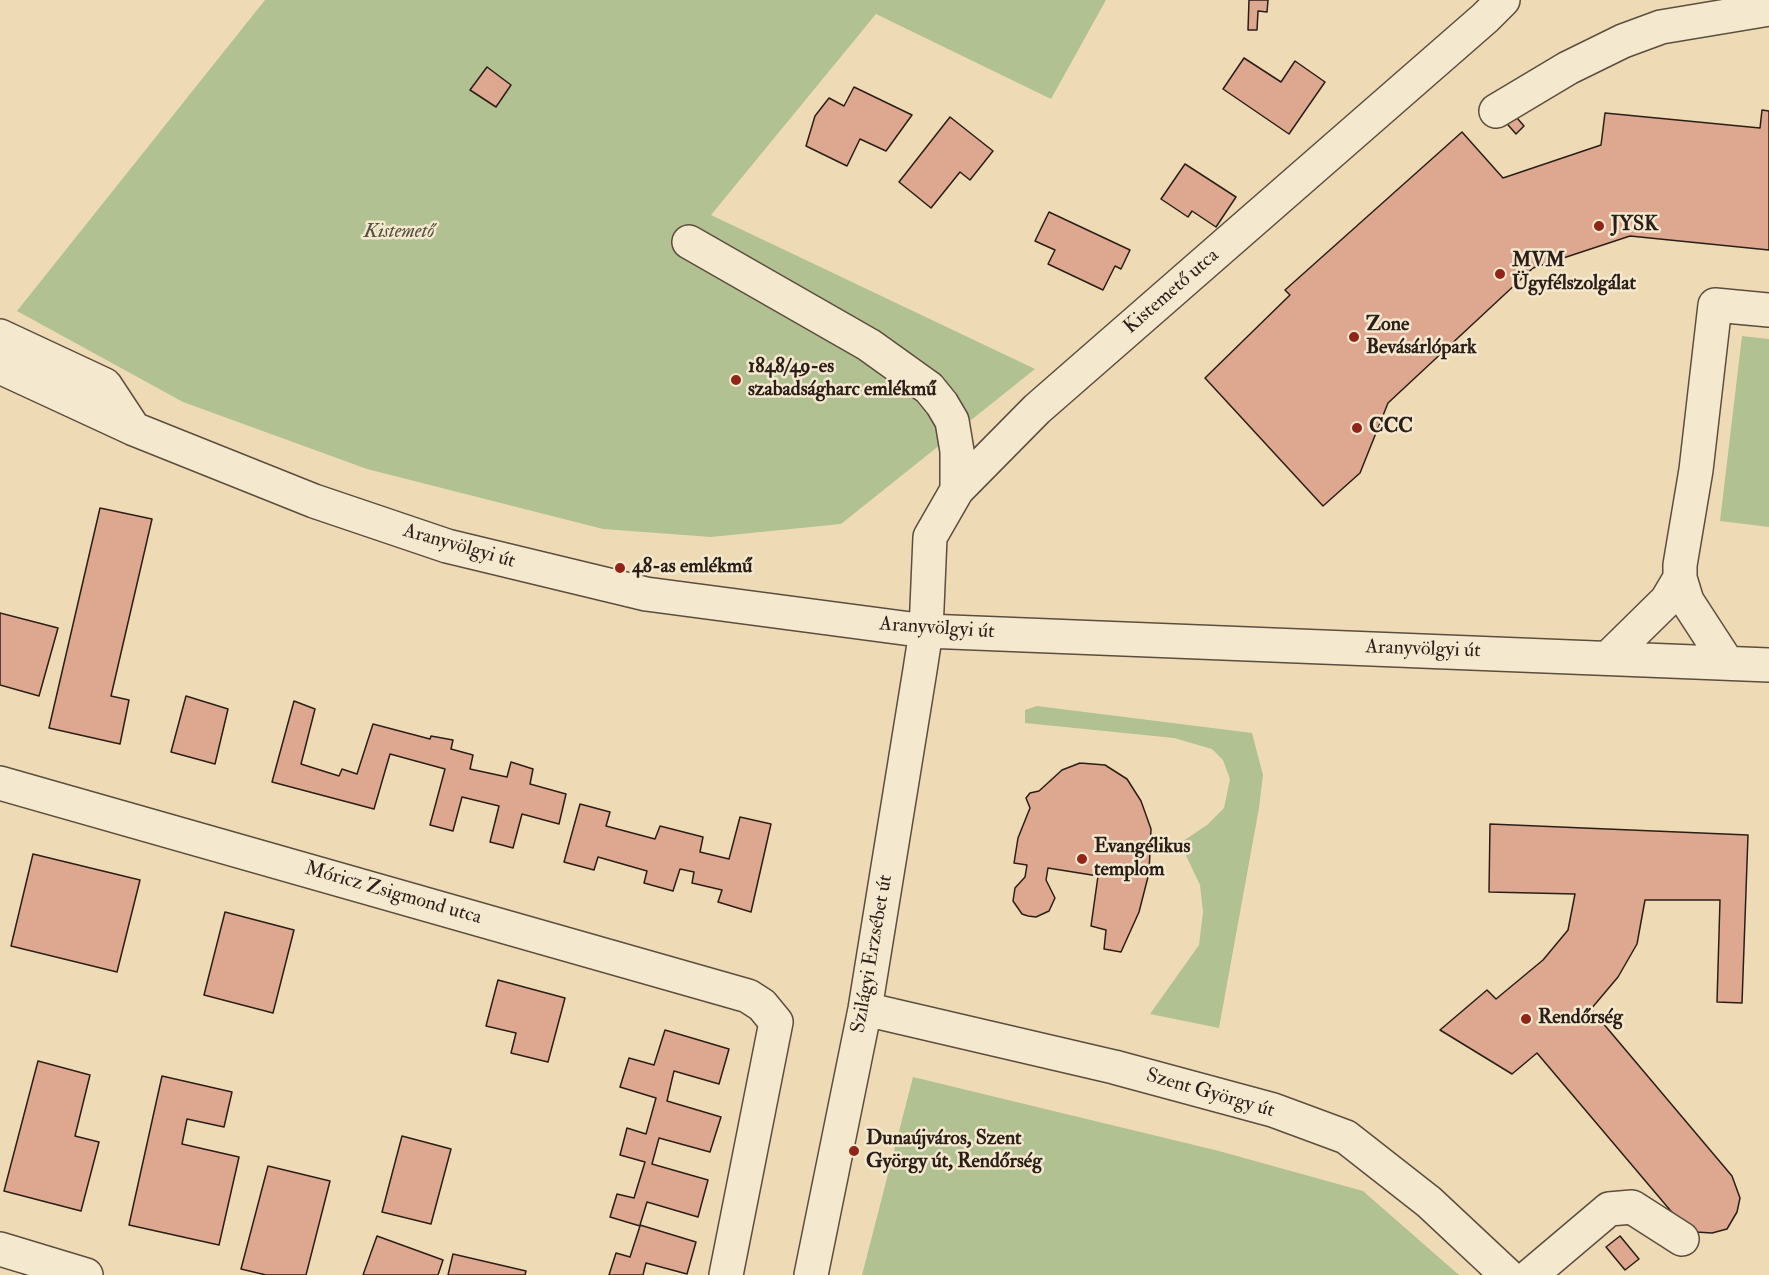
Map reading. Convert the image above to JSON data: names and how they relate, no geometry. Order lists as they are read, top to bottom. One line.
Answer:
{"streets":{"street":["Kistemető utca","Aranyvölgyi út","Móricz Zsigmond utca","Szilágyi Erzsébet út","Szent György út"]},"crossings":[["Kistemető utca","Aranyvölgyi út"],["Kistemető utca","Szilágyi Erzsébet út"],["Aranyvölgyi út","Szilágyi Erzsébet út"],["Szilágyi Erzsébet út","Szent György út"]],"parks":["Kistemető"],"places":["JYSK","MVM Ügyfélszolgálat","Zone Bevásárlópark","1848/49-es szabadságharc emlékmű","CCC","48-as emlékmű","Evangélikus templom","Rendőrség","Dunaújváros, Szent György út, Rendőrség"]}
